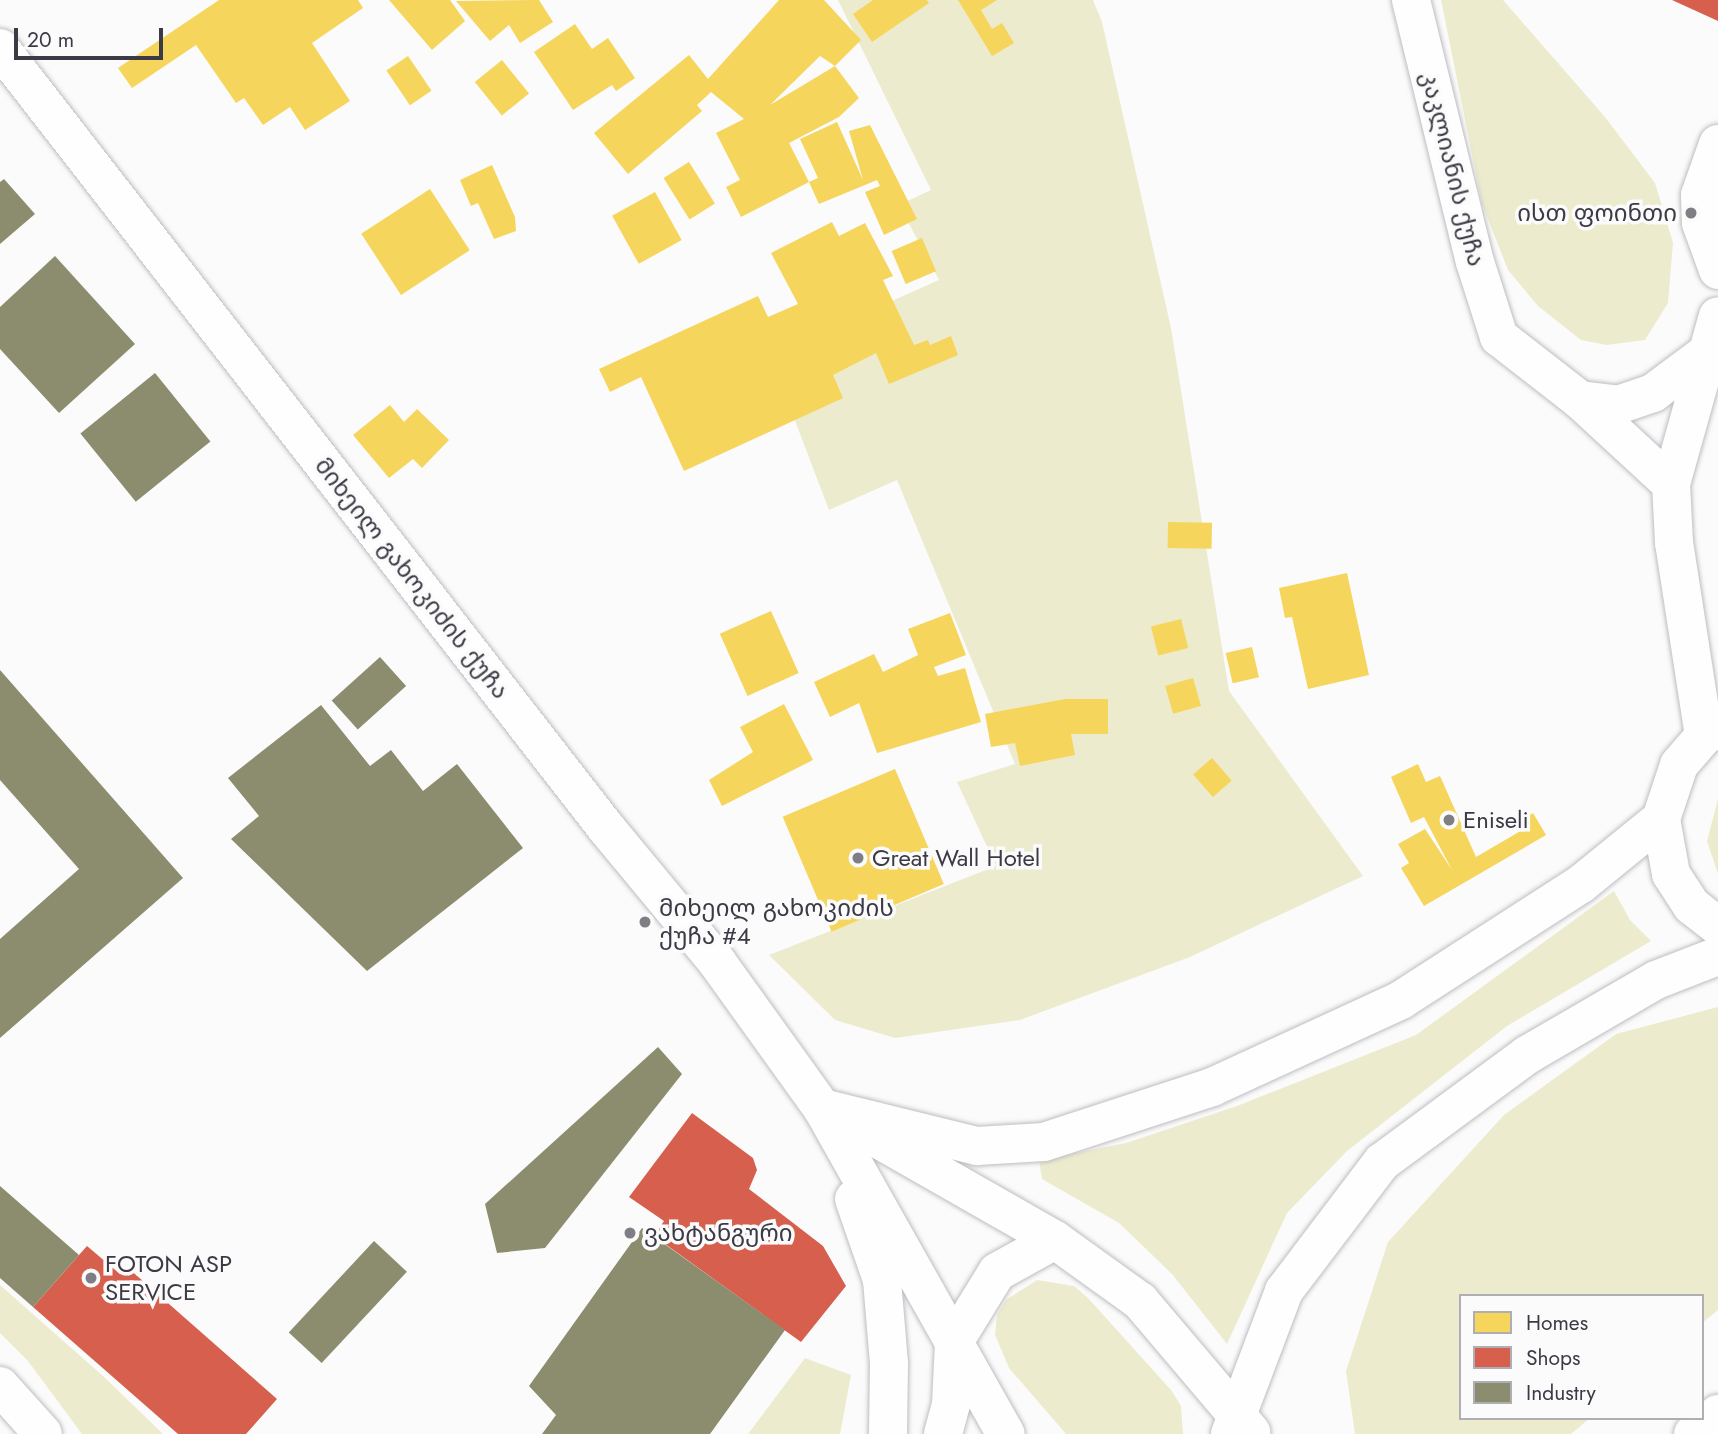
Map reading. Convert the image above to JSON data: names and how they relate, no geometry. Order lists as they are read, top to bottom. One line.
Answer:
{"streets":{"main road":["კაკლიანის ქუჩა","მიხეილ გახოკიძის ქუჩა"]},"places":["ისთ ფოინთი","Eniseli","Great Wall Hotel","მიხეილ გახოკიძის ქუჩა #4","ვახტანგური","FOTON ASP SERVICE"],"legend":["Homes","Shops","Industry"],"scale_bar":"20 m"}
